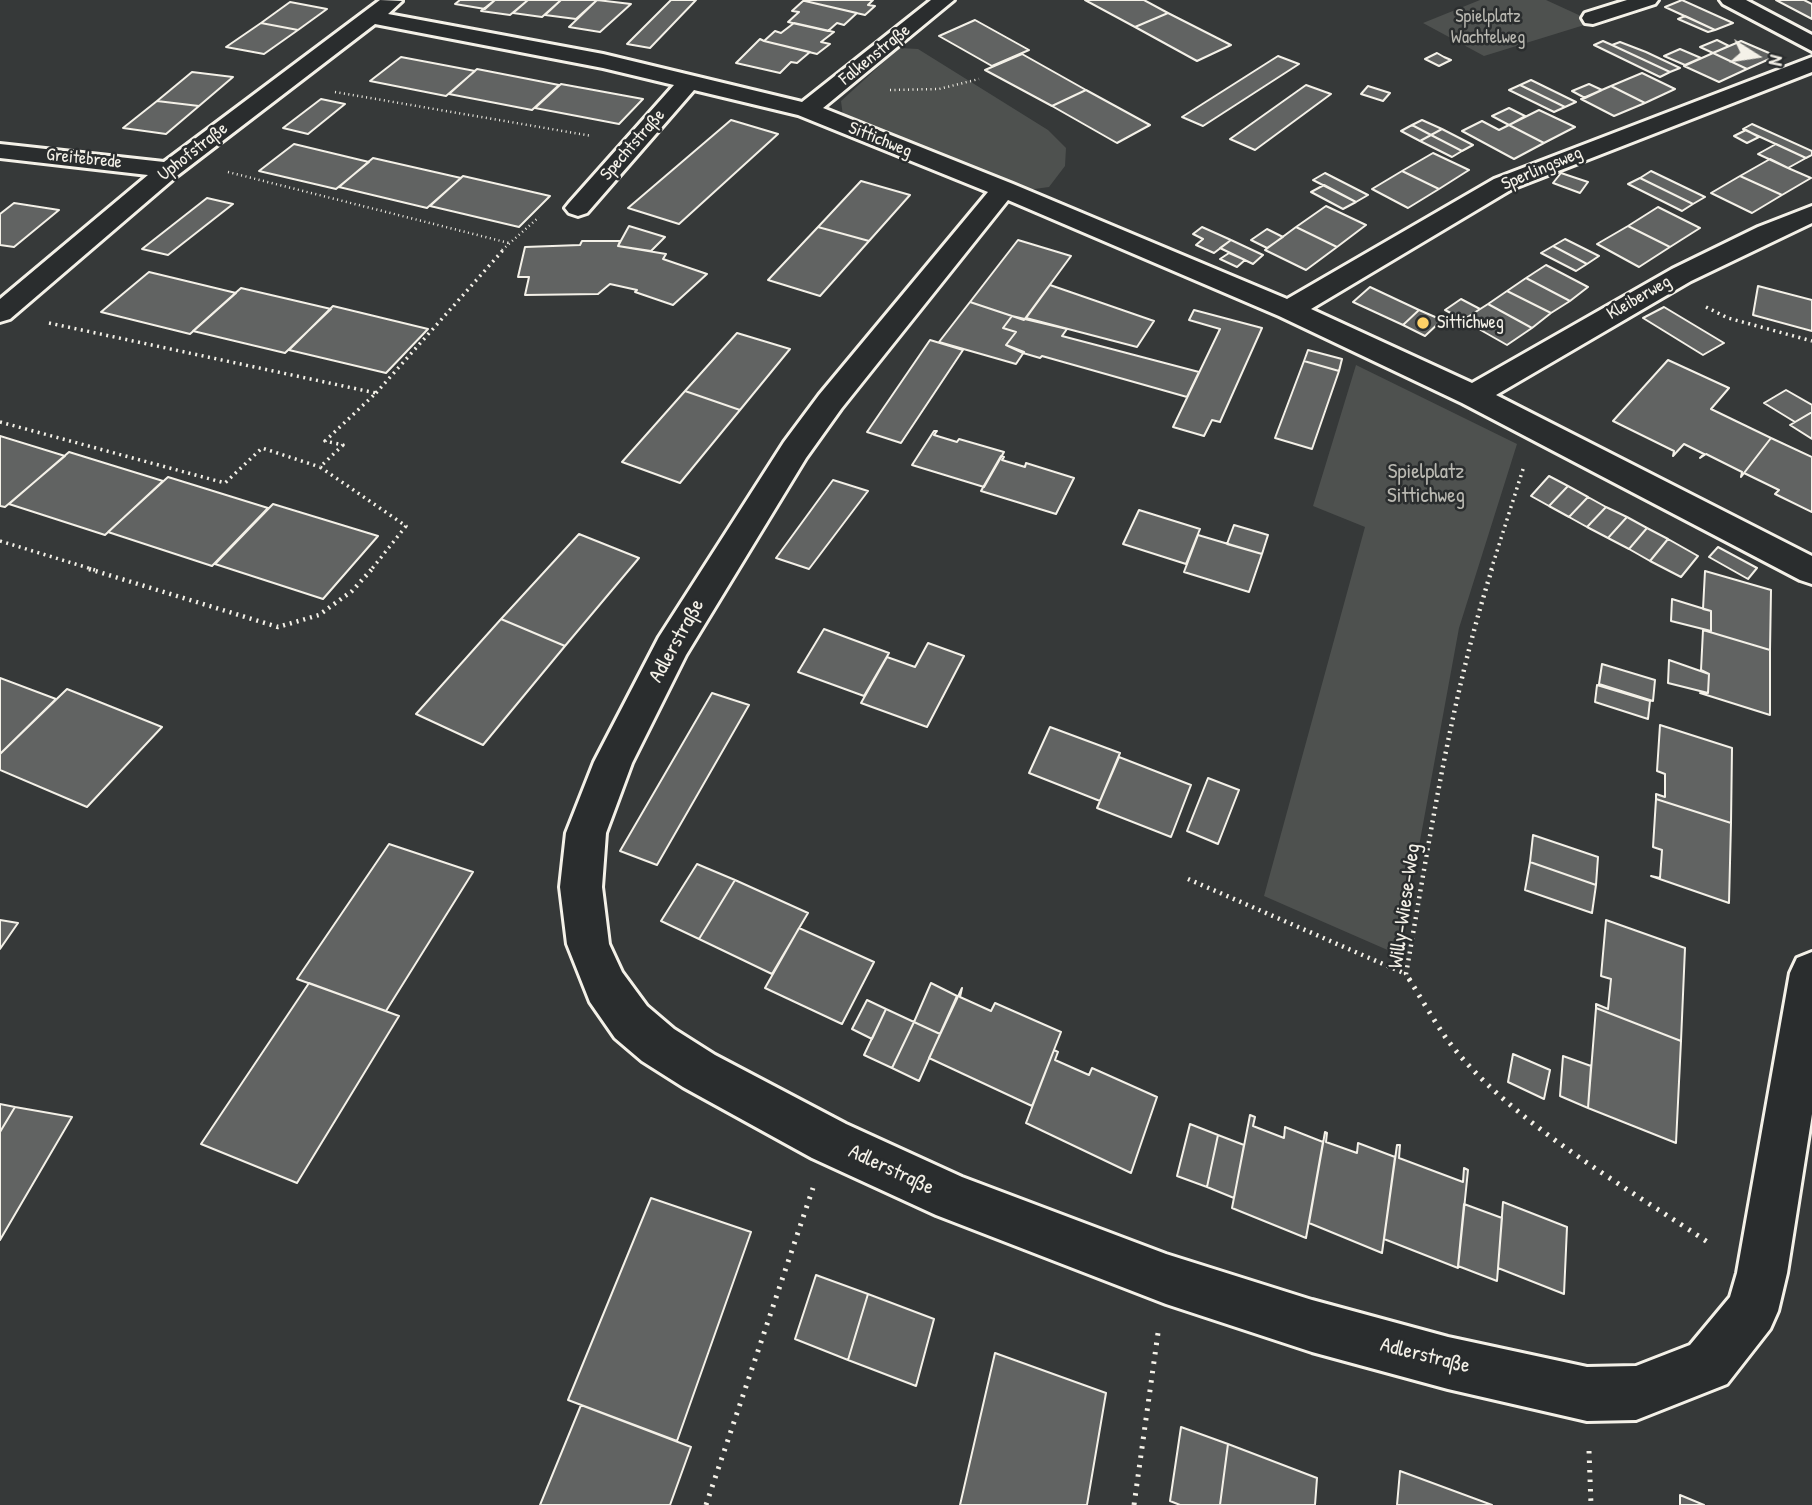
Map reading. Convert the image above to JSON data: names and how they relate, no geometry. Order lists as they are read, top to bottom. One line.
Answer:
{"streets":{"street":["Falkenstraße","Sittichweg","Spechtstraße","Uphofstraße","Greitebrede","Sperlingsweg","Kleiberweg","Adlerstraße"],"path":["Willy-Wiese-Weg"]},"crossings":[["Falkenstraße","Sittichweg"],["Sittichweg","Spechtstraße"],["Sittichweg","Uphofstraße"],["Sittichweg","Sperlingsweg"],["Sittichweg","Kleiberweg"],["Sittichweg","Adlerstraße"],["Sittichweg","Willy-Wiese-Weg"],["Uphofstraße","Greitebrede"],["Adlerstraße","Willy-Wiese-Weg"]],"parks":["Spielplatz Wachtelweg","Spielplatz Sittichweg"],"places":["Sittichweg"],"north":"right"}
